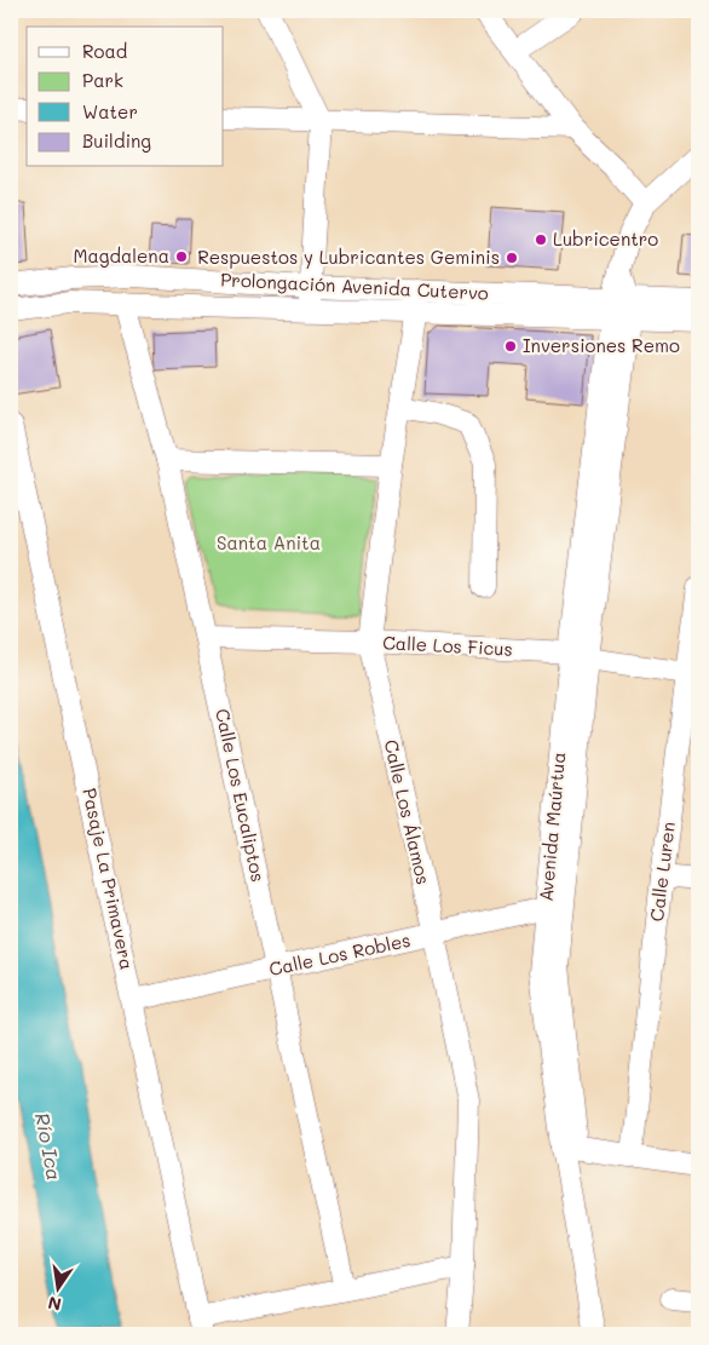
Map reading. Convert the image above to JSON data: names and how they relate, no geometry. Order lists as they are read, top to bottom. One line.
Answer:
{"streets":{"street":["Prolongación Avenida Cutervo","Calle Los Ficus","Calle Los Eucaliptos","Calle Los Álamos","Avenida Maúrtua","Calle Luren","Pasaje La Primavera","Calle Los Robles"]},"crossings":[["Prolongación Avenida Cutervo","Calle Los Eucaliptos"],["Prolongación Avenida Cutervo","Calle Los Álamos"],["Prolongación Avenida Cutervo","Avenida Maúrtua"],["Calle Los Ficus","Calle Los Eucaliptos"],["Calle Los Ficus","Calle Los Álamos"],["Calle Los Ficus","Avenida Maúrtua"],["Calle Los Ficus","Calle Luren"],["Calle Los Eucaliptos","Calle Los Robles"],["Calle Los Álamos","Calle Los Robles"],["Avenida Maúrtua","Calle Los Robles"],["Pasaje La Primavera","Calle Los Robles"]],"water":["Río Ica"],"parks":["Santa Anita"],"places":["Lubricentro","Magdalena","Respuestos y Lubricantes Geminis","Inversiones Remo"],"legend":["Road","Park","Water","Building"],"north":"bottom"}
